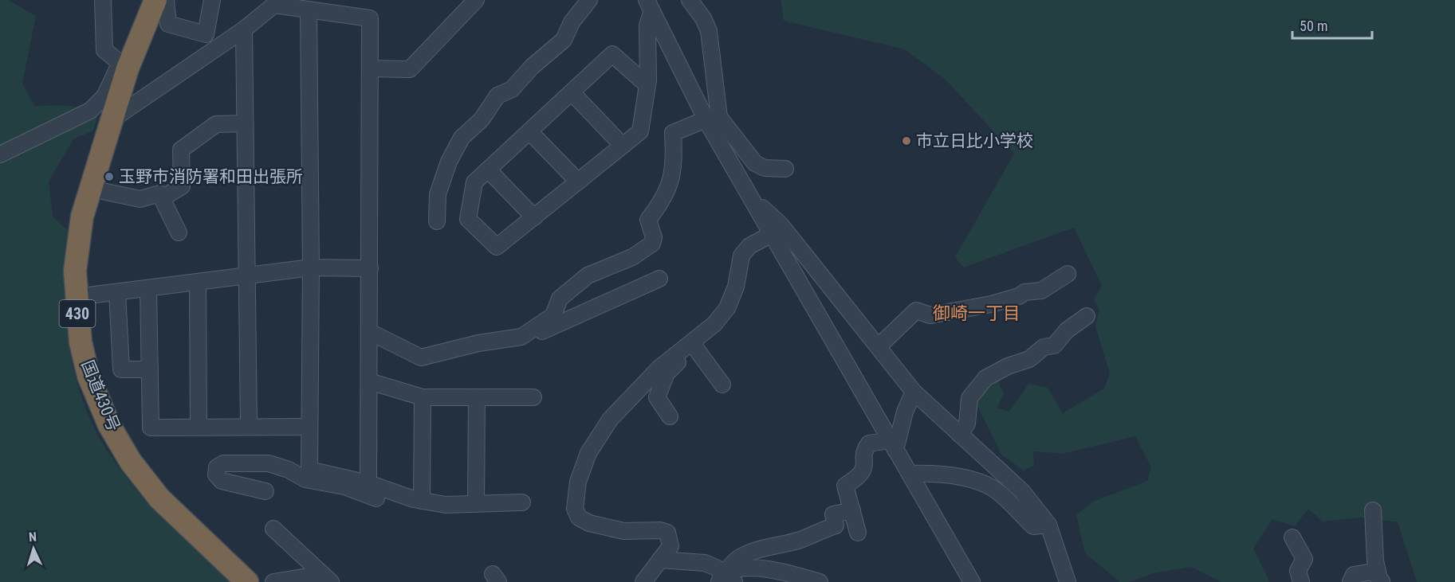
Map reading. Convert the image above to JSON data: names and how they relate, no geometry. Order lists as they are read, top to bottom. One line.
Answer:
{"streets":{"highway":["430","国道430号"]},"districts":["御崎一丁目"],"places":["市立日比小学校","玉野市消防署和田出張所"],"scale_bar":"50 m","north":"top"}
